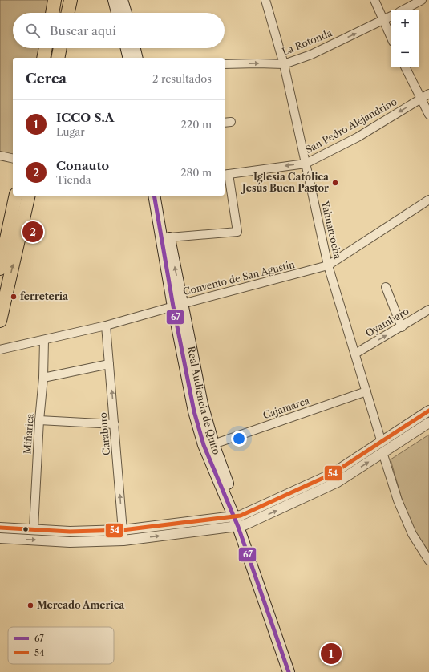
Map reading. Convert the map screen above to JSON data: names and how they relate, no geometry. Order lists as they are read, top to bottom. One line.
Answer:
{"streets":{"main road":["Real Audiencia de Quito"],"street":["La Rotonda","San Pedro Alejandrino","Yahuarcocha","Convento de San Agustín","Oyambaro","Cajamarca","Miñarica","Caraburo"]},"crossings":[["La Rotonda","Yahuarcocha"],["San Pedro Alejandrino","Yahuarcocha"],["Yahuarcocha","Convento de San Agustín"],["Yahuarcocha","Oyambaro"],["Yahuarcocha","Cajamarca"],["Convento de San Agustín","Real Audiencia de Quito"],["Convento de San Agustín","Miñarica"],["Convento de San Agustín","Caraburo"],["Real Audiencia de Quito","Cajamarca"]],"one_way":["La Rotonda","San Pedro Alejandrino","Oyambaro","Caraburo"],"places":["Iglesia Católica Jesús Buen Pastor","ferreteria","Mercado America"],"lines":["transit line 67","transit line 54"],"legend":["67","54"],"page":{"map_buttons":["+","−"],"search":"Buscar aquí","heading":["Cerca","2 resultados"],"list":[{"mark":"1","name":"ICCO S.A","note":"Lugar","value":"220 m"},{"mark":"2","name":"Conauto","note":"Tienda","value":"280 m"}],"pins":["2","1"]}}
